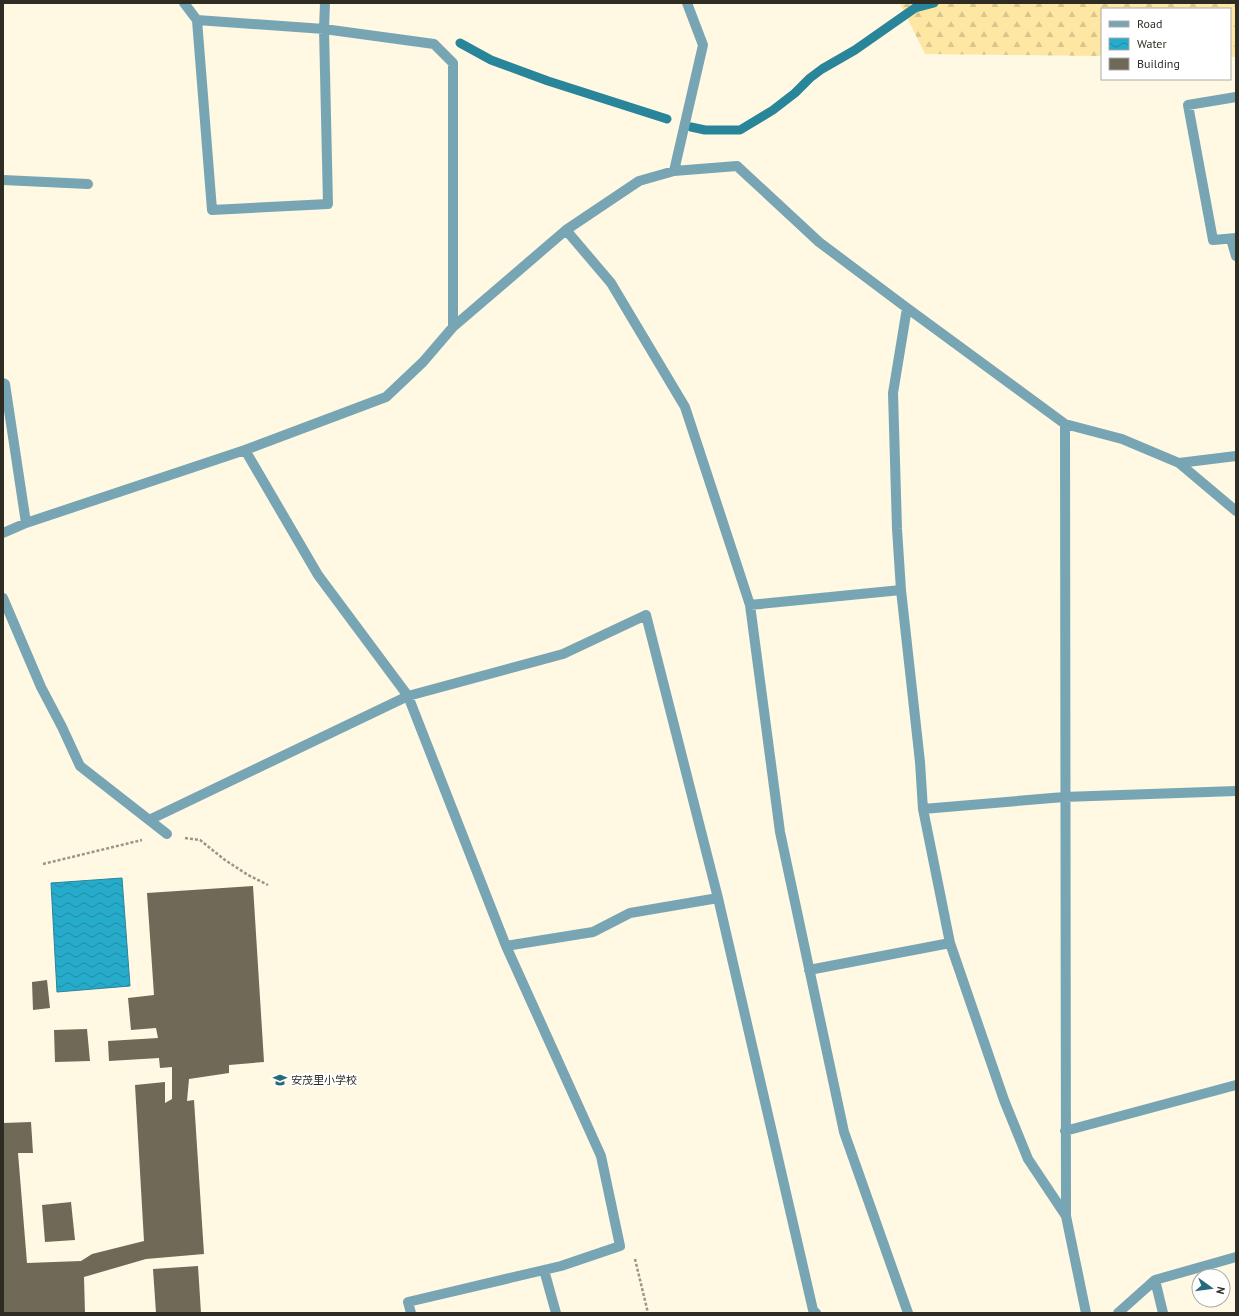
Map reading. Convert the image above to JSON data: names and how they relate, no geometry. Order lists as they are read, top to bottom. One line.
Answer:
{"places":{"school or university":["安茂里小学校"]},"legend":["Road","Water","Building"],"north":"right"}
